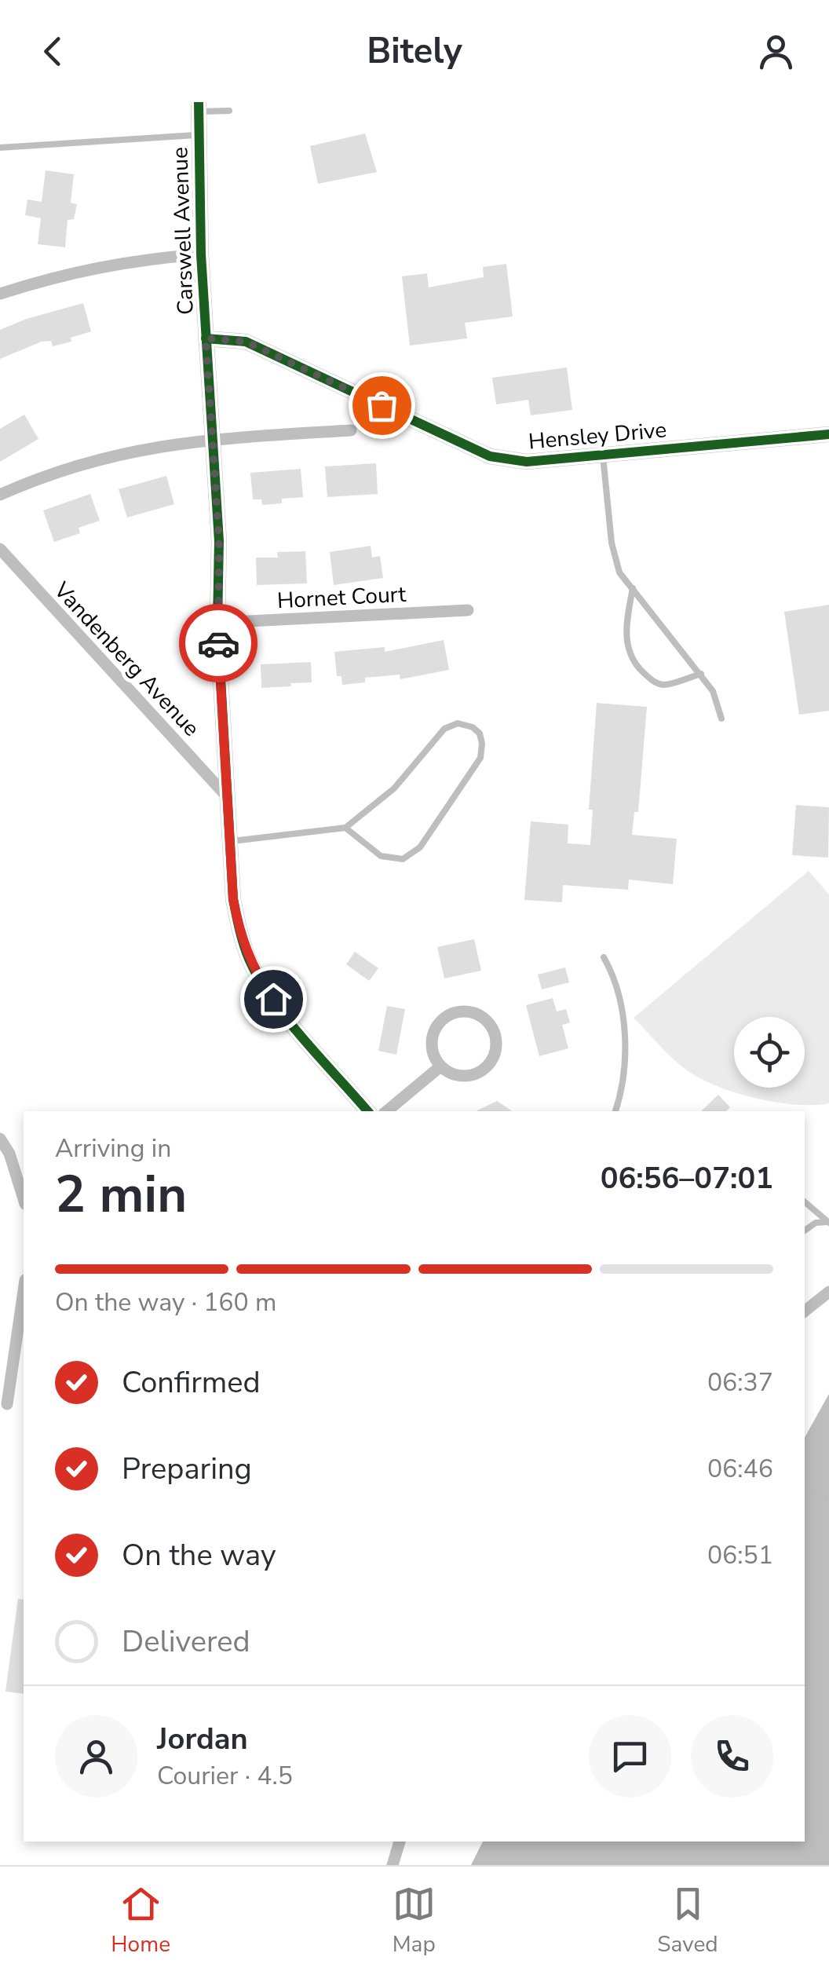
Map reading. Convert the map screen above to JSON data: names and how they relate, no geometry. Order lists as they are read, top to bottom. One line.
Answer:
{"streets":{"street":["Carswell Avenue","Hensley Drive","Hornet Court","Vandenberg Avenue"]},"crossings":[["Carswell Avenue","Hensley Drive"],["Carswell Avenue","Hornet Court"],["Carswell Avenue","Vandenberg Avenue"]],"page":{"header":"Bitely","heading":["2 min","Arriving in","06:56–07:01"],"panel":["Jordan","Courier · 4.5"],"bar":"On the way · 160 m","list":[["Confirmed","06:37"],["Preparing","06:46"],["On the way","06:51"],"Delivered"],"tabs":["Home","Map","Saved"]}}
